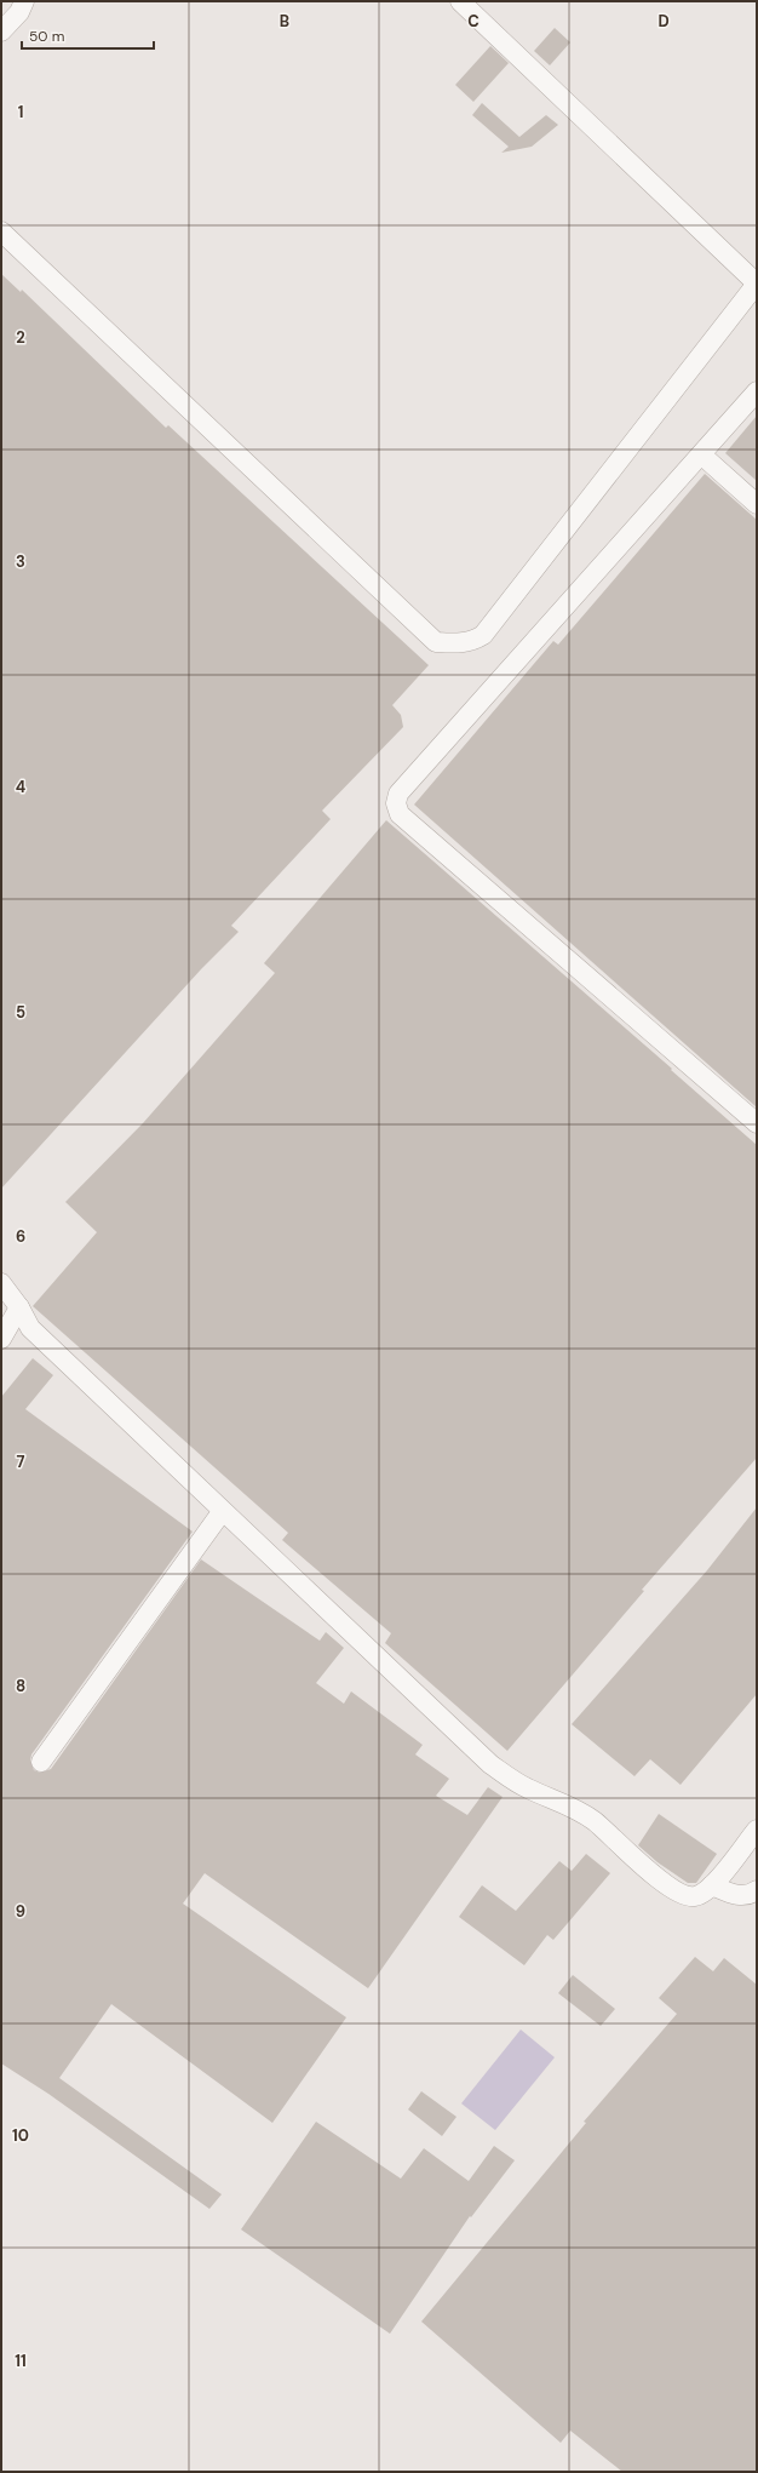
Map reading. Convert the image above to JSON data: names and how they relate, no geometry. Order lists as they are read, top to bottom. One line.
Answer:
{"scale_bar":"50 m","grid":{"columns":["B","C","D"],"rows":["1","2","3","4","5","6","7","8","9","10","11"]}}
